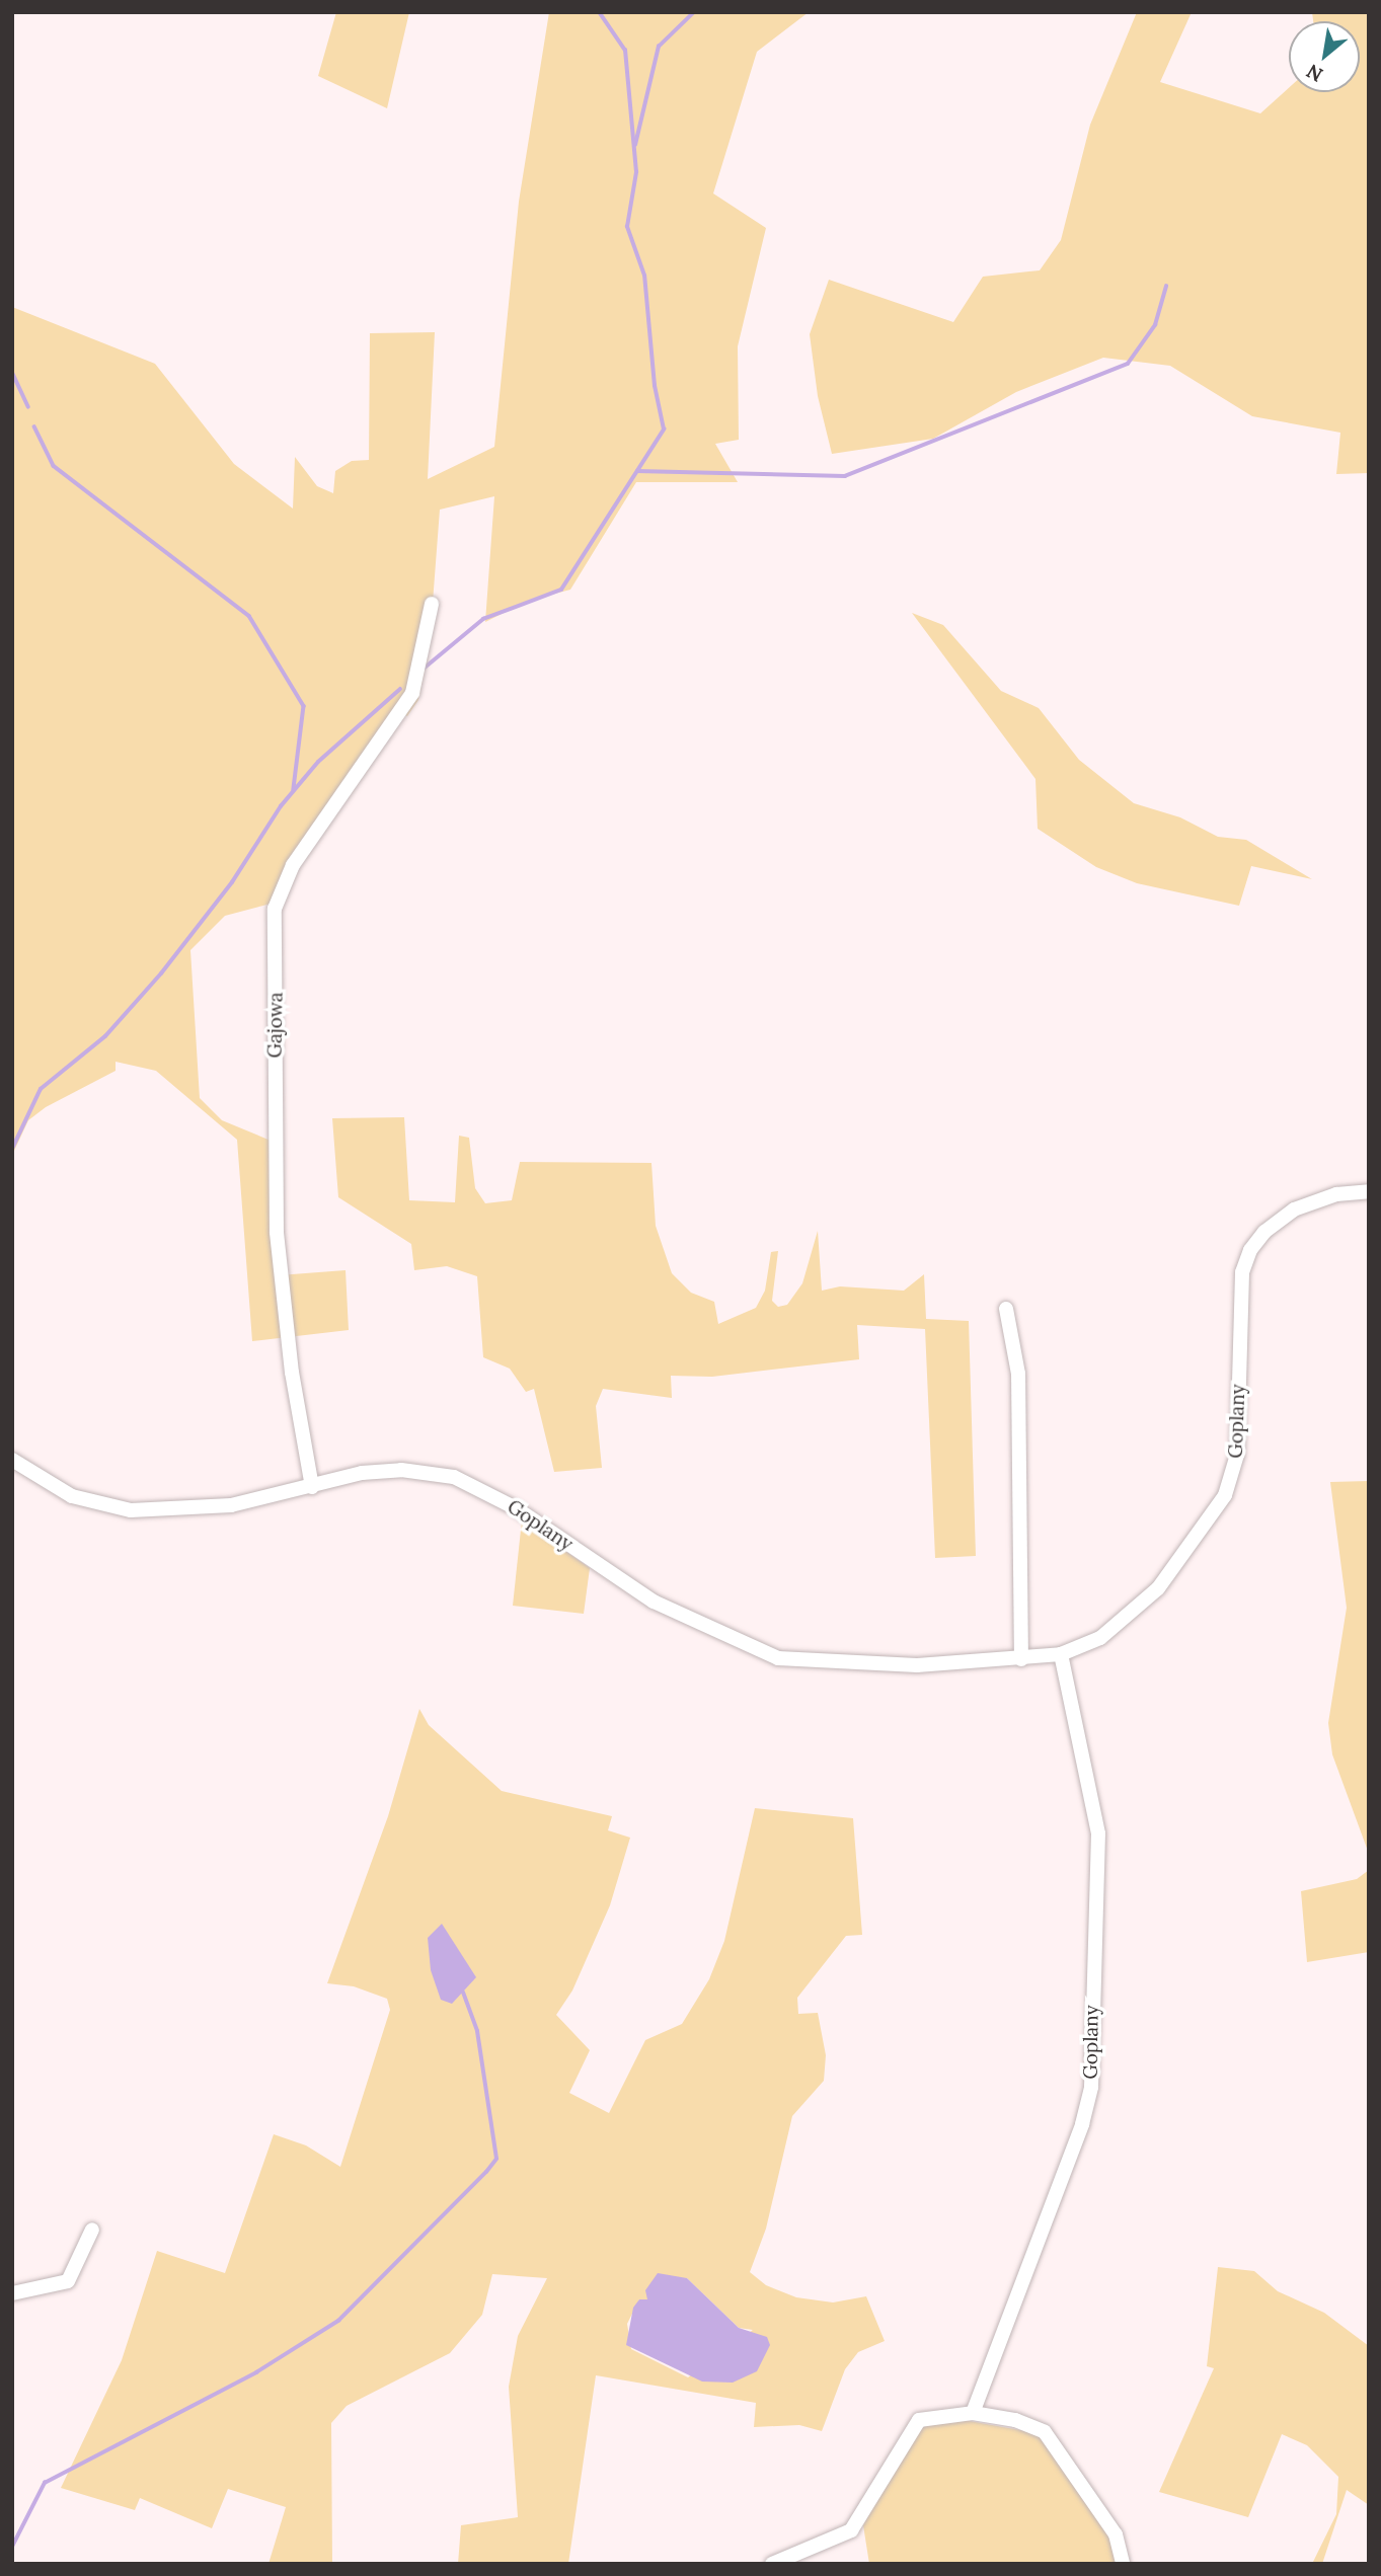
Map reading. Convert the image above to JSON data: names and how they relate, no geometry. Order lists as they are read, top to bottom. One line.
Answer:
{"streets":{"street":["Gajowa","Goplany"]},"crossings":[["Gajowa","Goplany"]],"north":"bottom left"}
